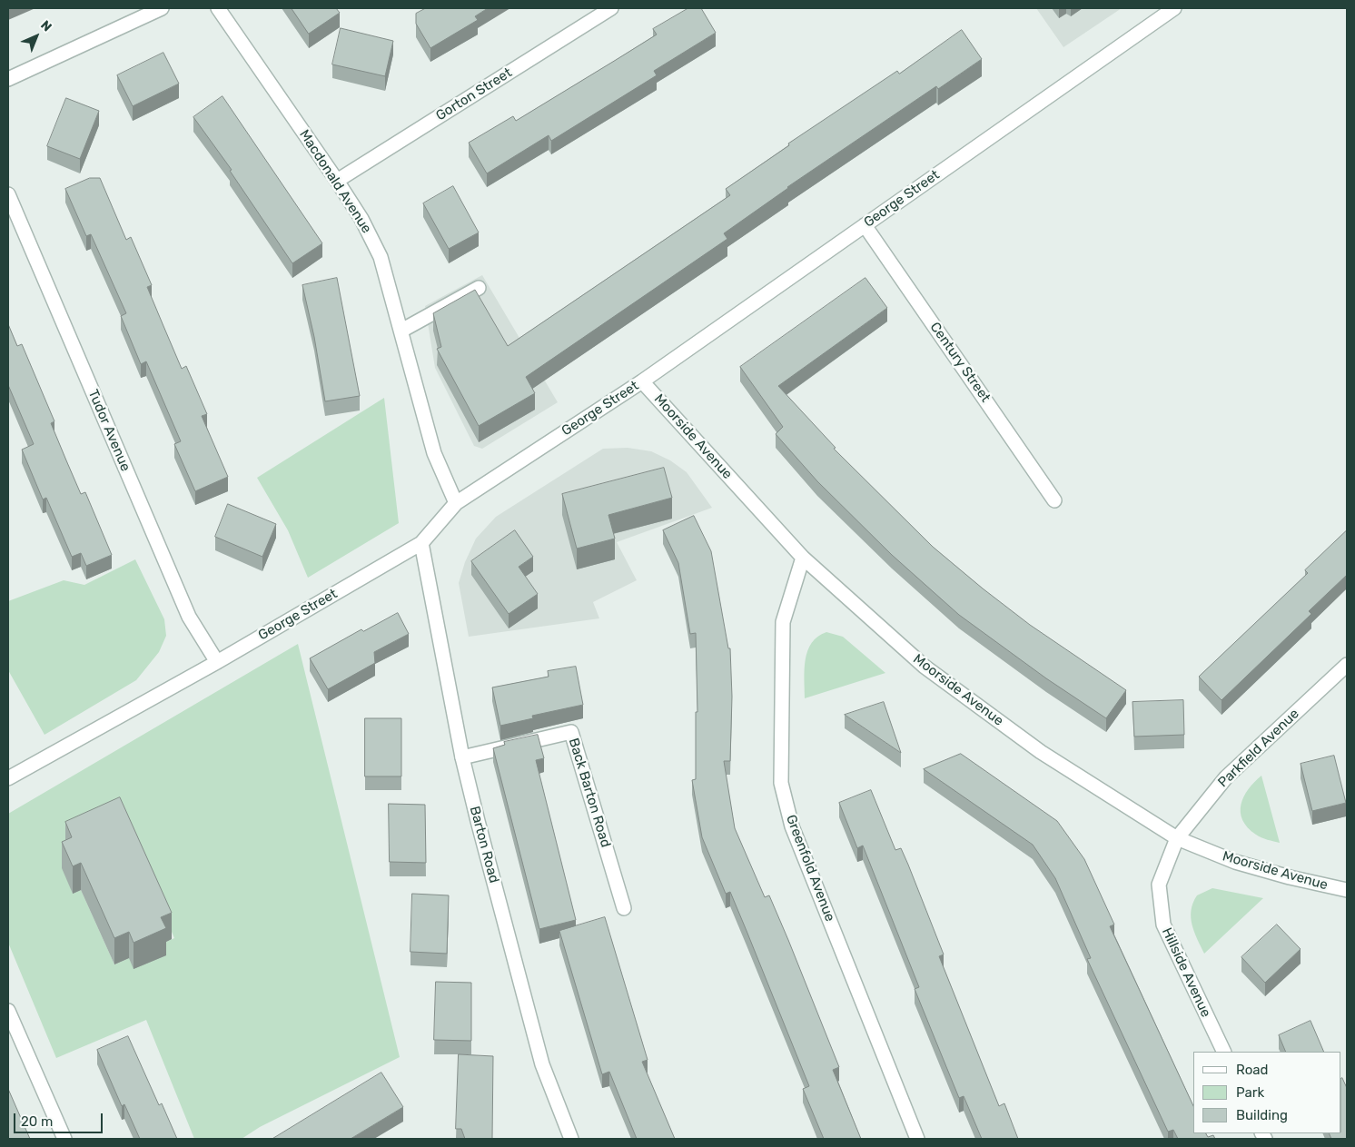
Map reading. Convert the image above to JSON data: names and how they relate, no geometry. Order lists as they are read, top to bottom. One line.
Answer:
{"streets":{"street":["Gorton Street","Macdonald Avenue","George Street","Century Street","Tudor Avenue","Moorside Avenue","Parkfield Avenue","Back Barton Road","Barton Road","Greenfold Avenue","Hillside Avenue"]},"crossings":[["Gorton Street","Macdonald Avenue"],["Macdonald Avenue","George Street"],["George Street","Century Street"],["George Street","Tudor Avenue"],["George Street","Moorside Avenue"],["George Street","Barton Road"],["Moorside Avenue","Parkfield Avenue"],["Moorside Avenue","Greenfold Avenue"],["Moorside Avenue","Hillside Avenue"],["Parkfield Avenue","Hillside Avenue"],["Back Barton Road","Barton Road"]],"legend":["Road","Park","Building"],"scale_bar":"20 m","north":"top right"}
